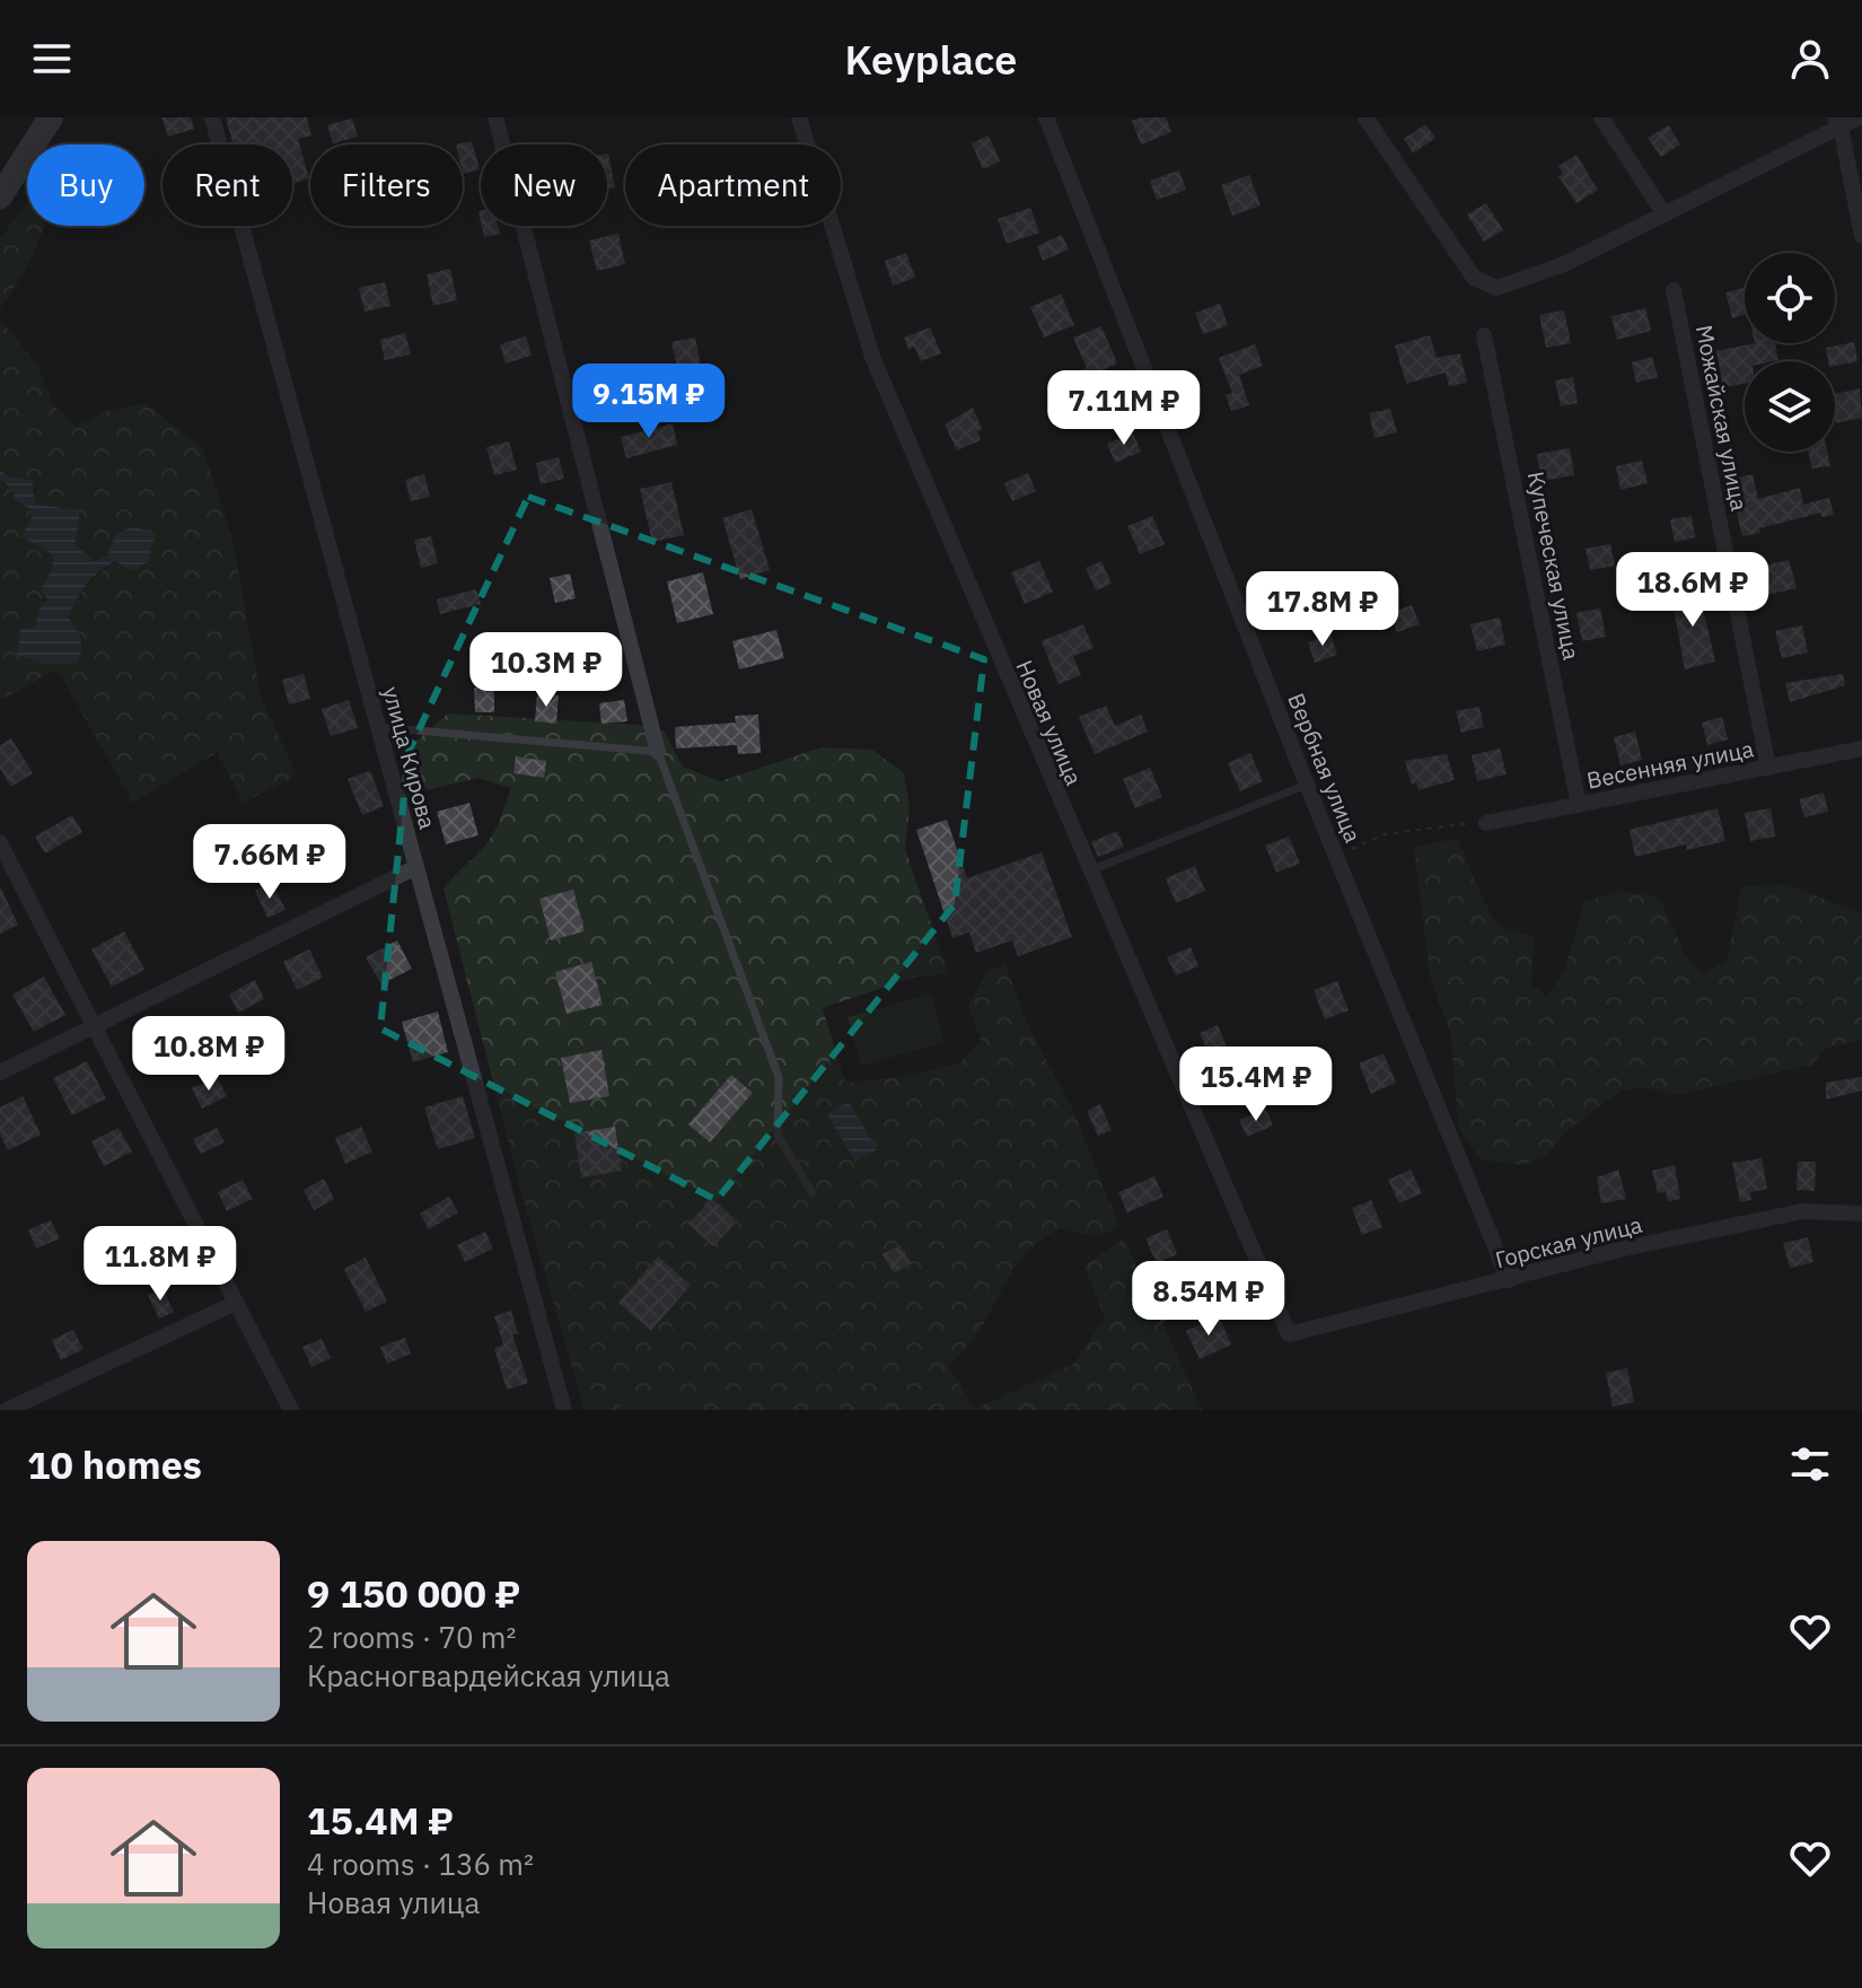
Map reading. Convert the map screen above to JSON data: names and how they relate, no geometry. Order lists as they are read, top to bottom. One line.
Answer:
{"streets":{"street":["Можайская улица","Купеческая улица","Новая улица","улица Кирова","Весенняя улица","Вербная улица","Горская улица"]},"crossings":[["Можайская улица","Весенняя улица"],["Купеческая улица","Весенняя улица"],["Новая улица","Горская улица"],["Вербная улица","Горская улица"]],"page":{"header":"Keyplace","chip":["Buy","Rent","Filters","New","Apartment"],"price":["9.15M ₽","7.11M ₽","18.6M ₽","17.8M ₽","10.3M ₽","7.66M ₽","10.8M ₽","15.4M ₽","11.8M ₽","8.54M ₽"],"heading":"10 homes","list":[{"name":"9 150 000 ₽","note":"2 rooms · 70 m² · Красногвардейская улица"},{"name":"15.4M ₽","note":"4 rooms · 136 m² · Новая улица"}]}}
